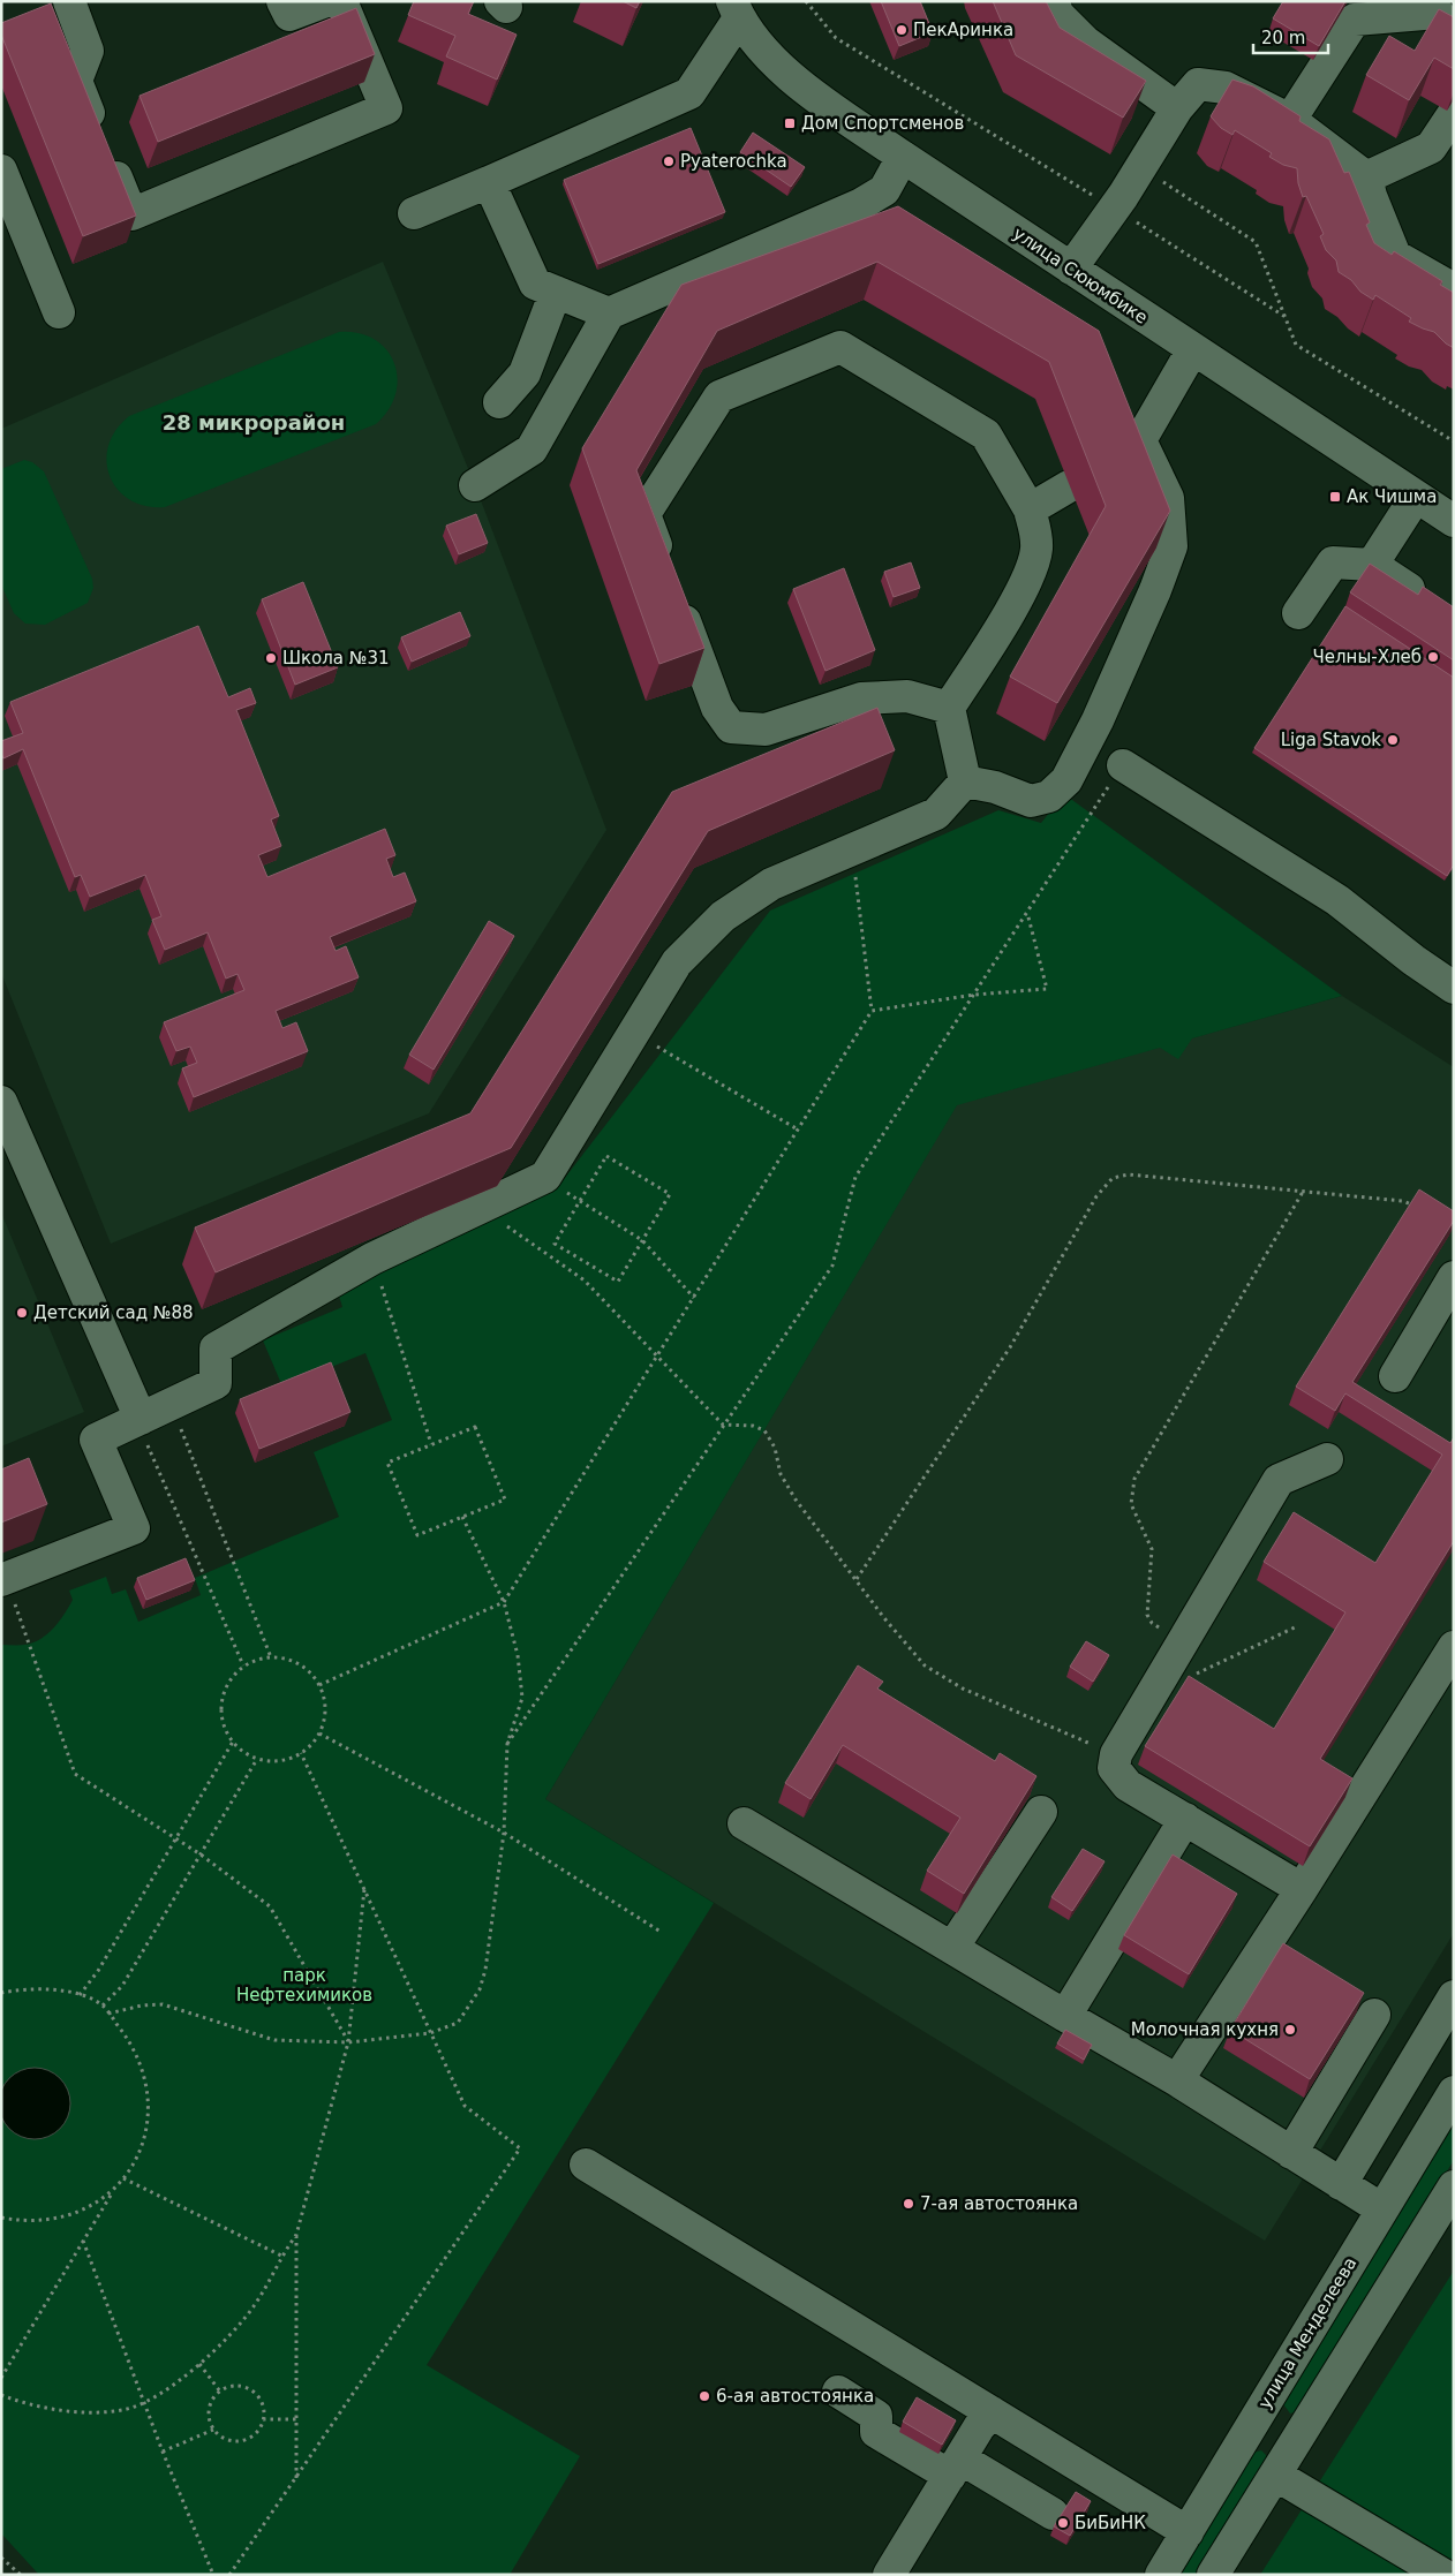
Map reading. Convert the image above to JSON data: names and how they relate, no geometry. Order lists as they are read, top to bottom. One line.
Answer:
{"streets":{"street":["улица Сююмбике","улица Менделеева"]},"districts":["28 микрорайон"],"parks":["парк Нефтехимиков"],"places":{"other":["ПекАринка","Pyaterochka","Челны-Хлеб","Школа №31","Liga Stavok","Детский сад №88","Молочная кухня","7-ая автостоянка","6-ая автостоянка","БиБиНК"],"transit":["Дом Спортсменов","Ак Чишма"]},"scale_bar":"20 m"}
